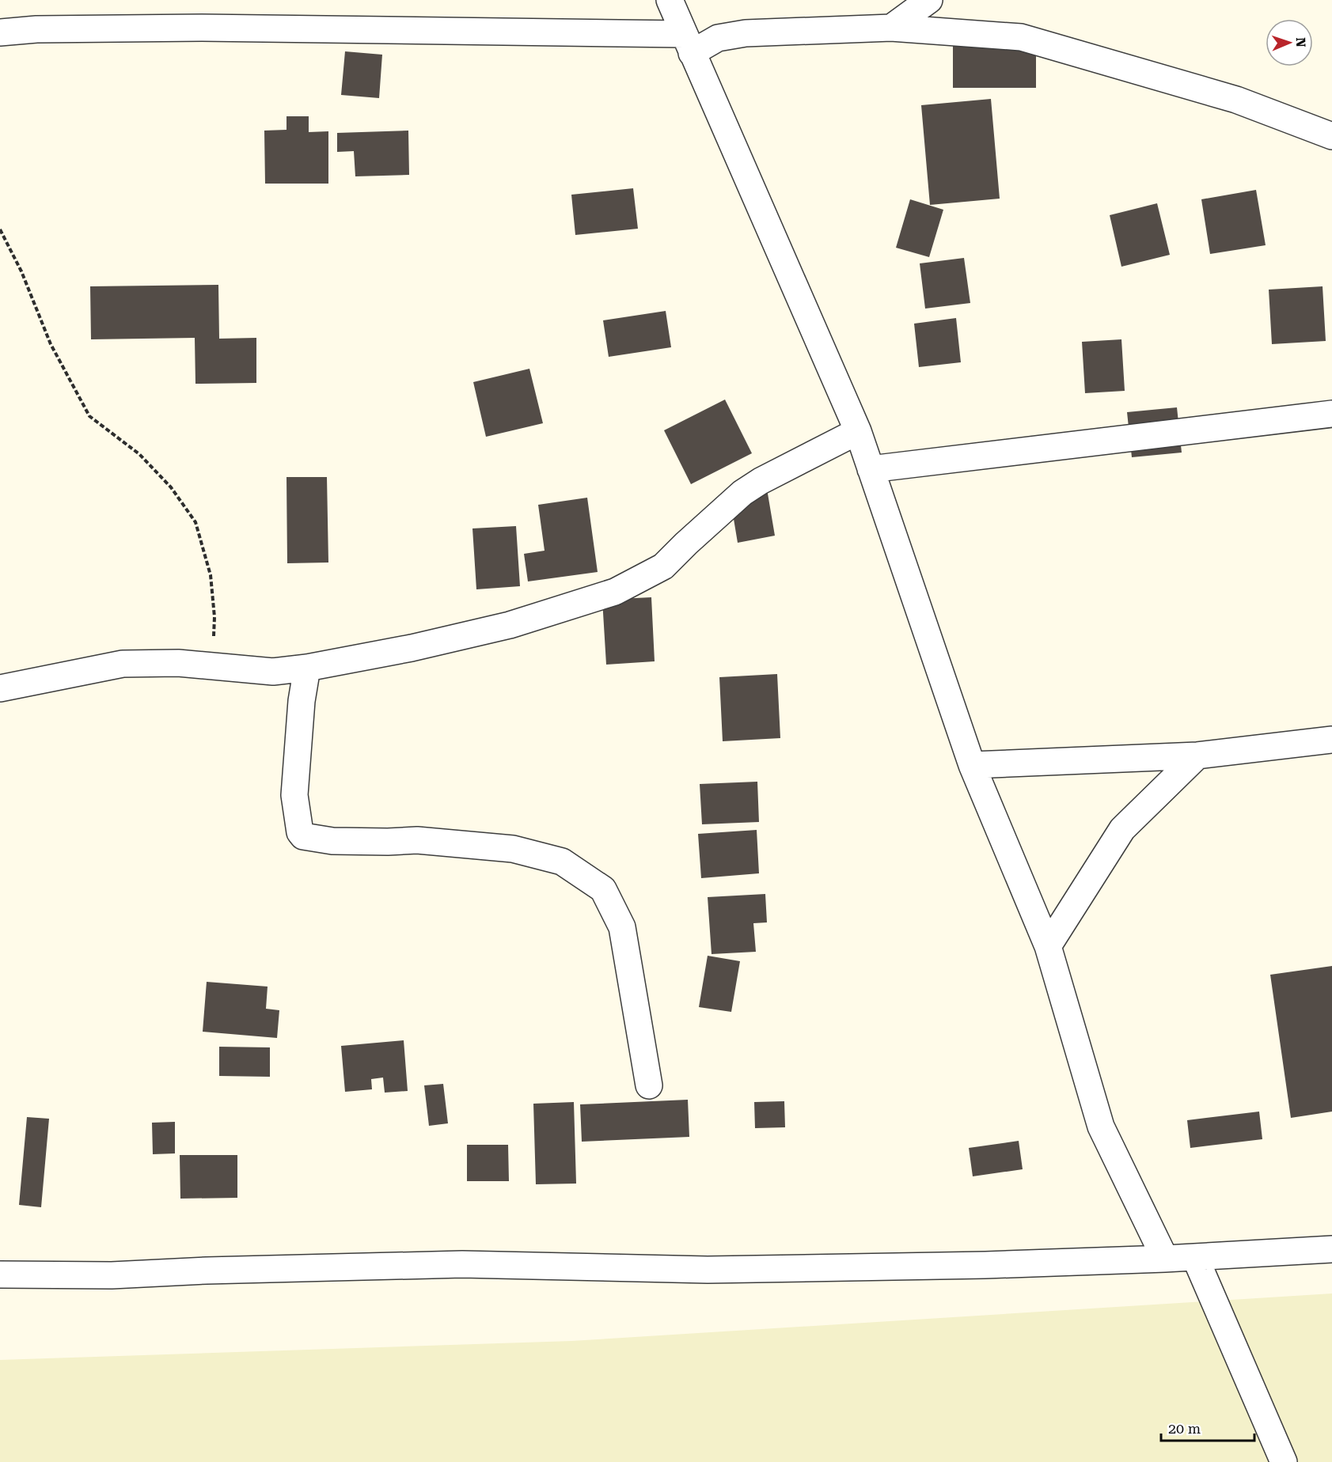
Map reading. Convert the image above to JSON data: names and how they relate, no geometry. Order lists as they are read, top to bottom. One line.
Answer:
{"scale_bar":"20 m","north":"right"}
